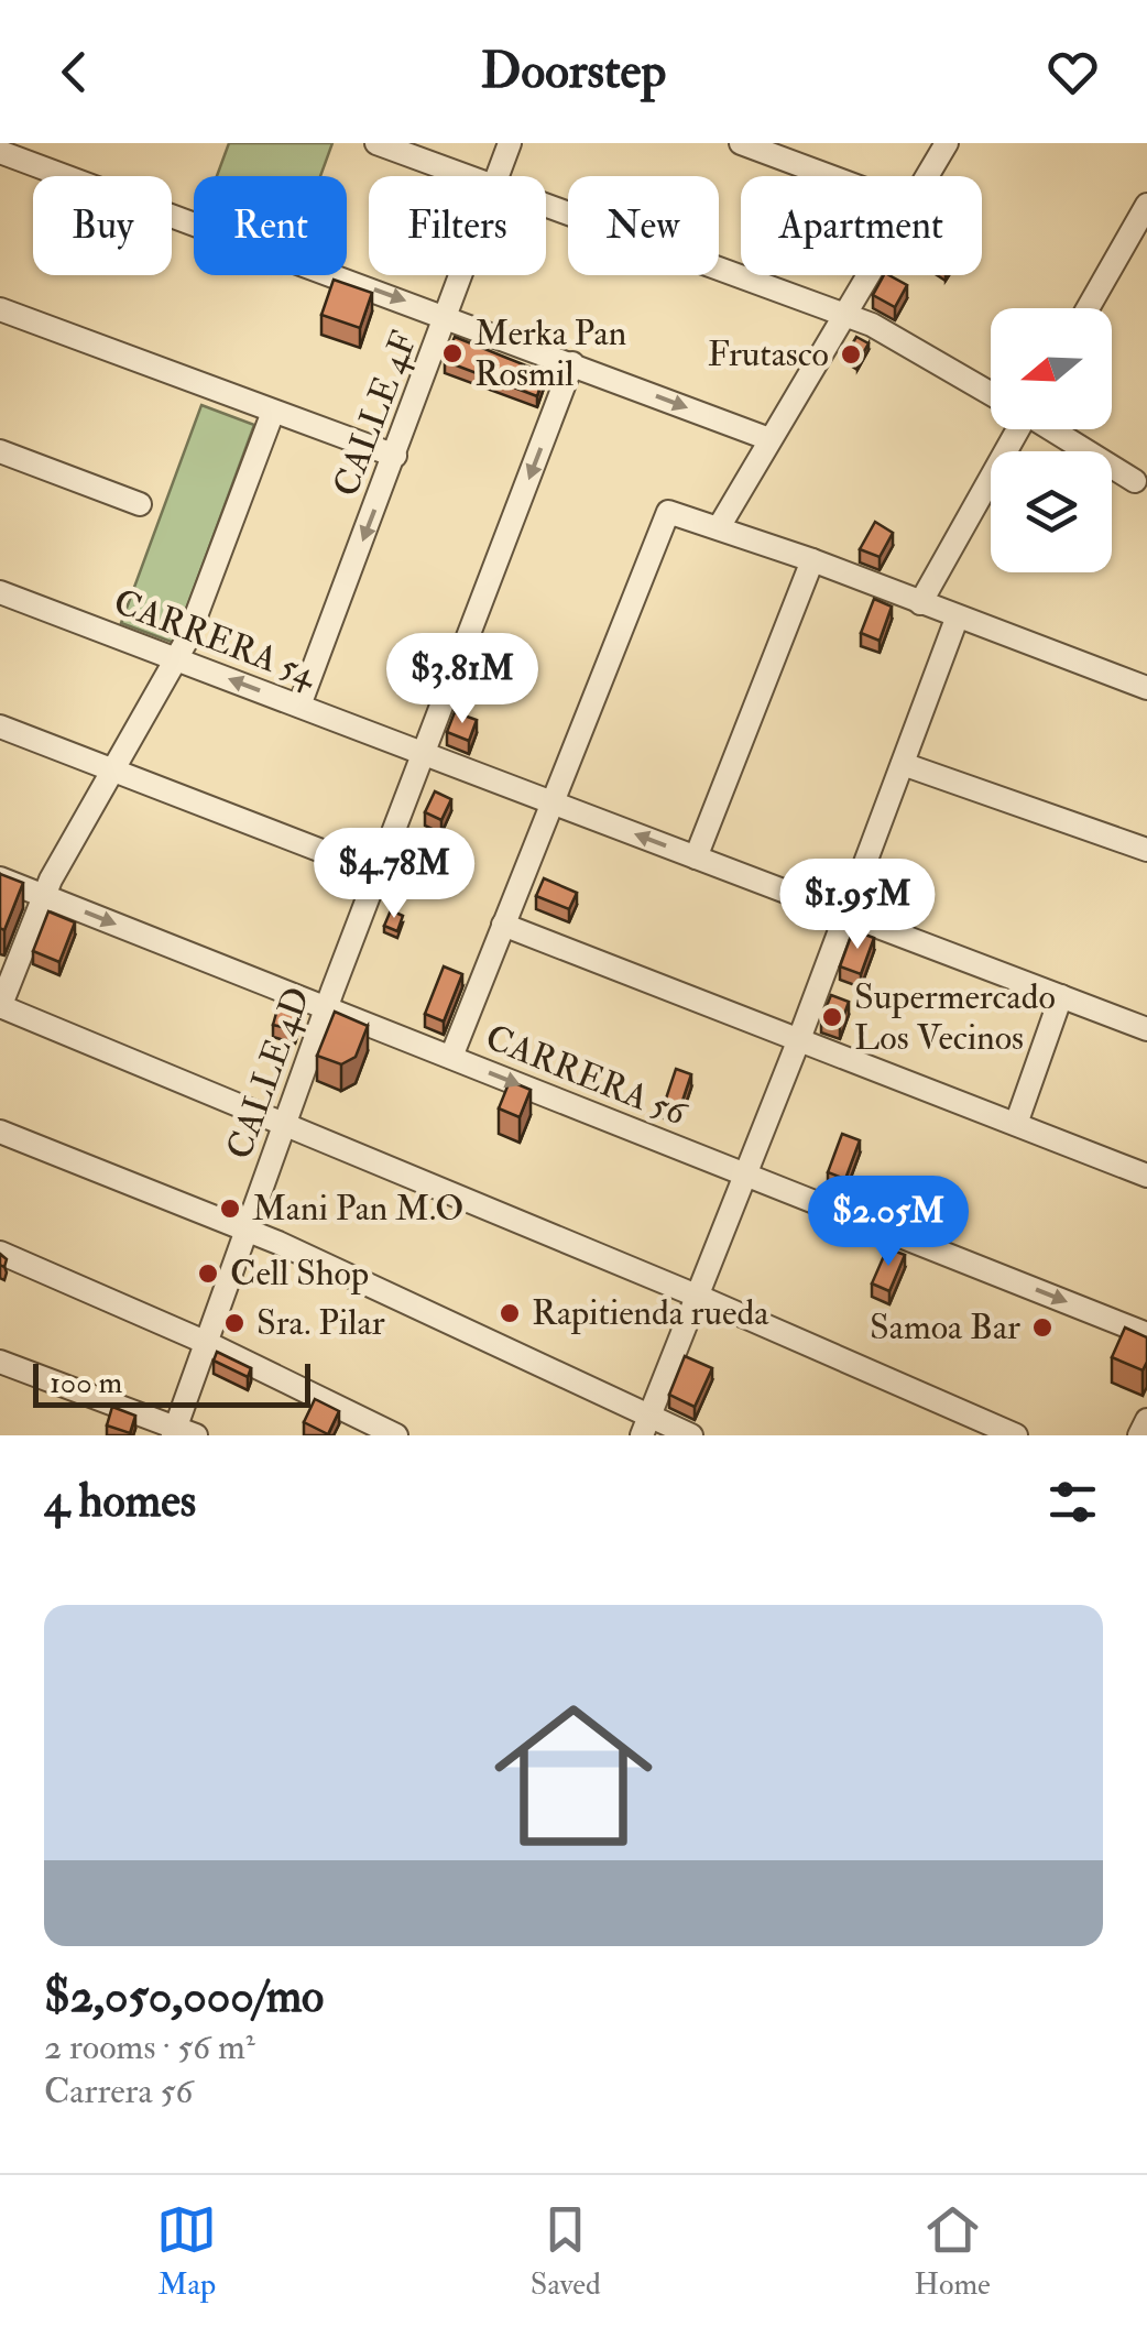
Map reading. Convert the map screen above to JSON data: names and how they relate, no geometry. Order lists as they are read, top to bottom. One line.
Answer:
{"streets":{"street":["CALLE 4F","CARRERA 54","CALLE 4D","CARRERA 56"]},"crossings":[["CALLE 4F","CARRERA 54"],["CARRERA 54","CALLE 4D"],["CALLE 4D","CARRERA 56"]],"one_way":["CALLE 4D"],"places":["Merka Pan Rosmil","Frutasco","Supermercado Los Vecinos","Mani Pan M.O","Cell Shop","Rapitienda rueda","Sra. Pilar","Samoa Bar"],"scale_bar":"100 m","north":"left","page":{"header":"Doorstep","chip":["Buy","Rent","Filters","New","Apartment"],"price":["$3.81M","$4.78M","$1.95M","$2.05M"],"scale":"100 m","heading":"4 homes","list":[{"name":"$2,050,000/mo","note":"2 rooms · 56 m² · Carrera 56"}],"tabs":["Map","Saved","Home"]}}
